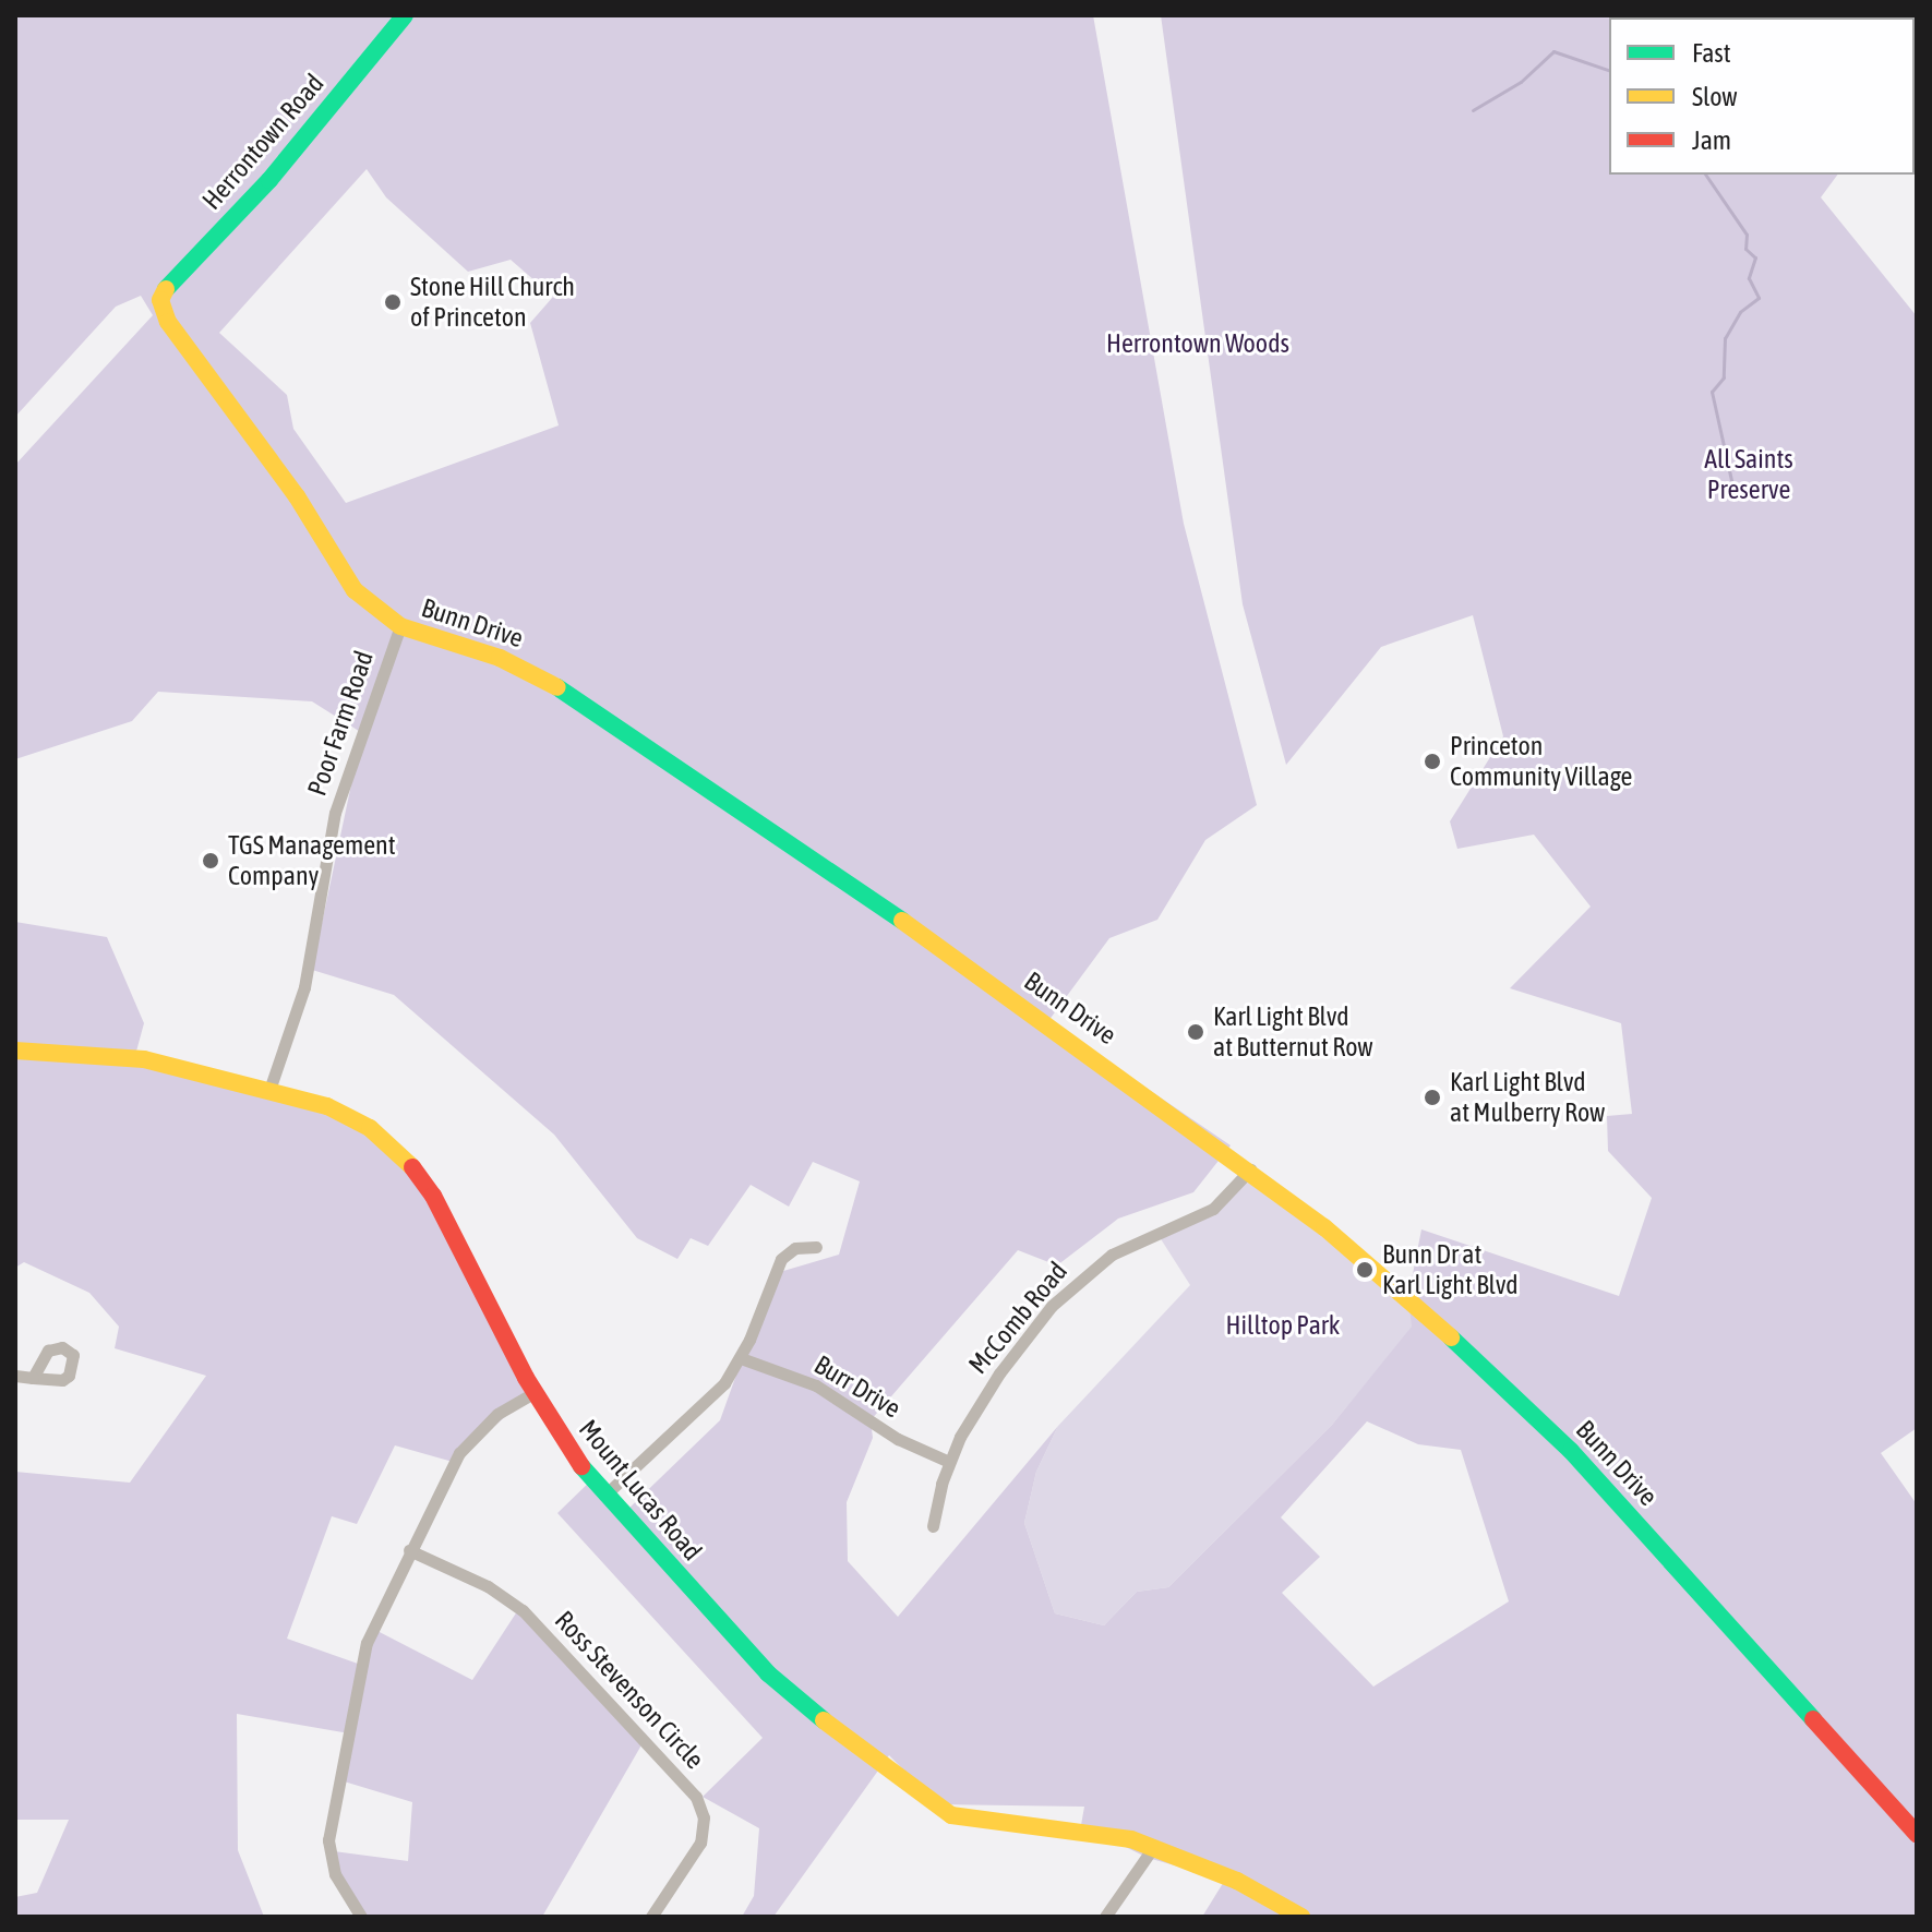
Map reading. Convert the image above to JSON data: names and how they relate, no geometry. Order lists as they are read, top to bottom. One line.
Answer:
{"streets":{"street":["Herrontown Road","Bunn Drive","Poor Farm Road","McComb Road","Burr Drive","Mount Lucas Road","Ross Stevenson Circle"]},"crossings":[["Herrontown Road","Bunn Drive"],["Bunn Drive","Poor Farm Road"],["Bunn Drive","McComb Road"],["Poor Farm Road","Mount Lucas Road"],["McComb Road","Burr Drive"]],"parks":["Herrontown Woods","All Saints Preserve","Hilltop Park"],"places":["Stone Hill Church of Princeton","Princeton Community Village","TGS Management Company","Karl Light Blvd at Butternut Row","Karl Light Blvd at Mulberry Row","Bunn Dr at Karl Light Blvd"],"legend":["Fast","Slow","Jam"]}
